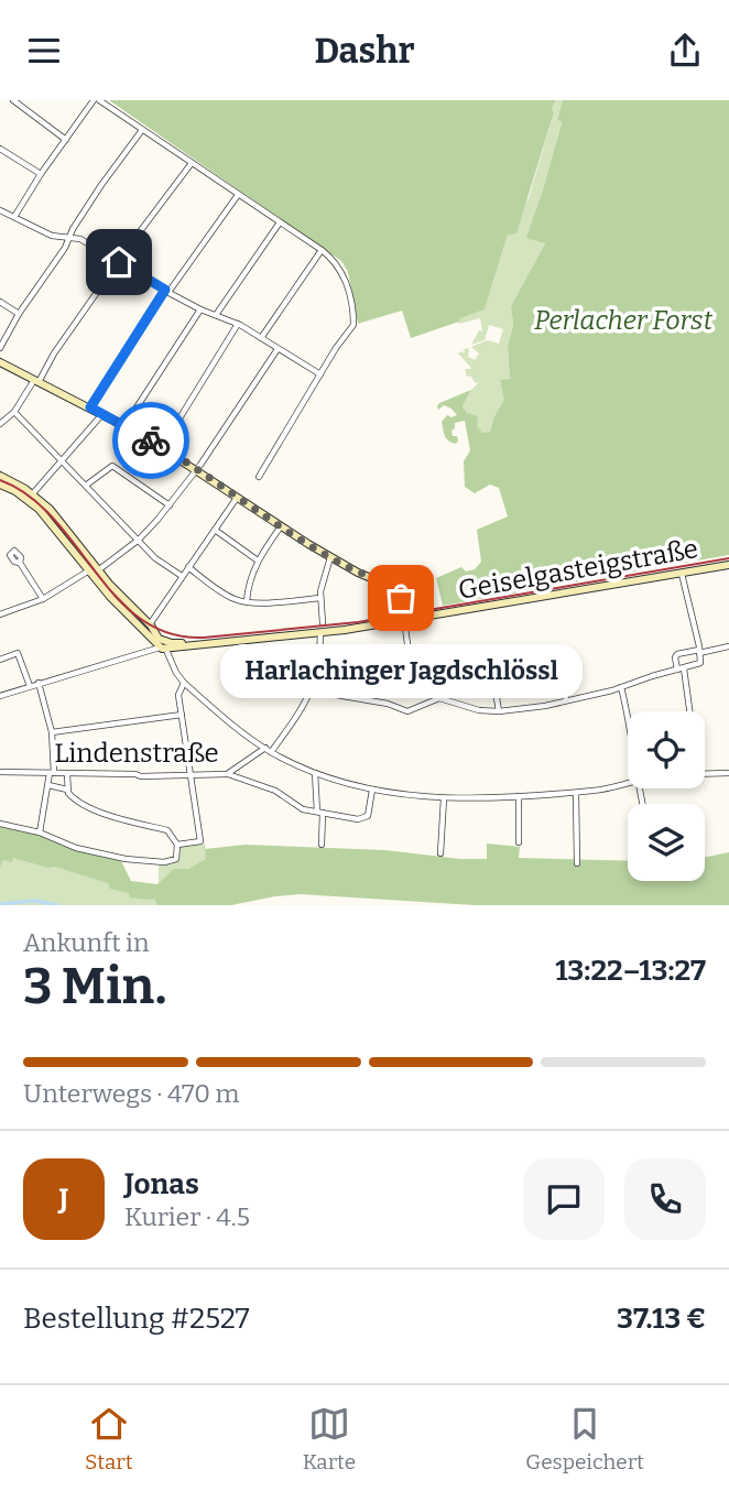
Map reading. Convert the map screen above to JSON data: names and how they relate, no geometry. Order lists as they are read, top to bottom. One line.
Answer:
{"streets":{"main road":["Geiselgasteigstraße"],"street":["Lindenstraße"]},"crossings":[["Geiselgasteigstraße","Lindenstraße"]],"parks":["Perlacher Forst"],"places":["Harlachinger Jagdschlössl"],"page":{"header":"Dashr","bubble":"Harlachinger Jagdschlössl","heading":["3 Min.","Ankunft in","13:22–13:27"],"panel":["Jonas","Kurier · 4.5","Bestellung #2527","37.13 €"],"bar":"Unterwegs · 470 m","round":"J","tabs":["Start","Karte","Gespeichert"]}}
